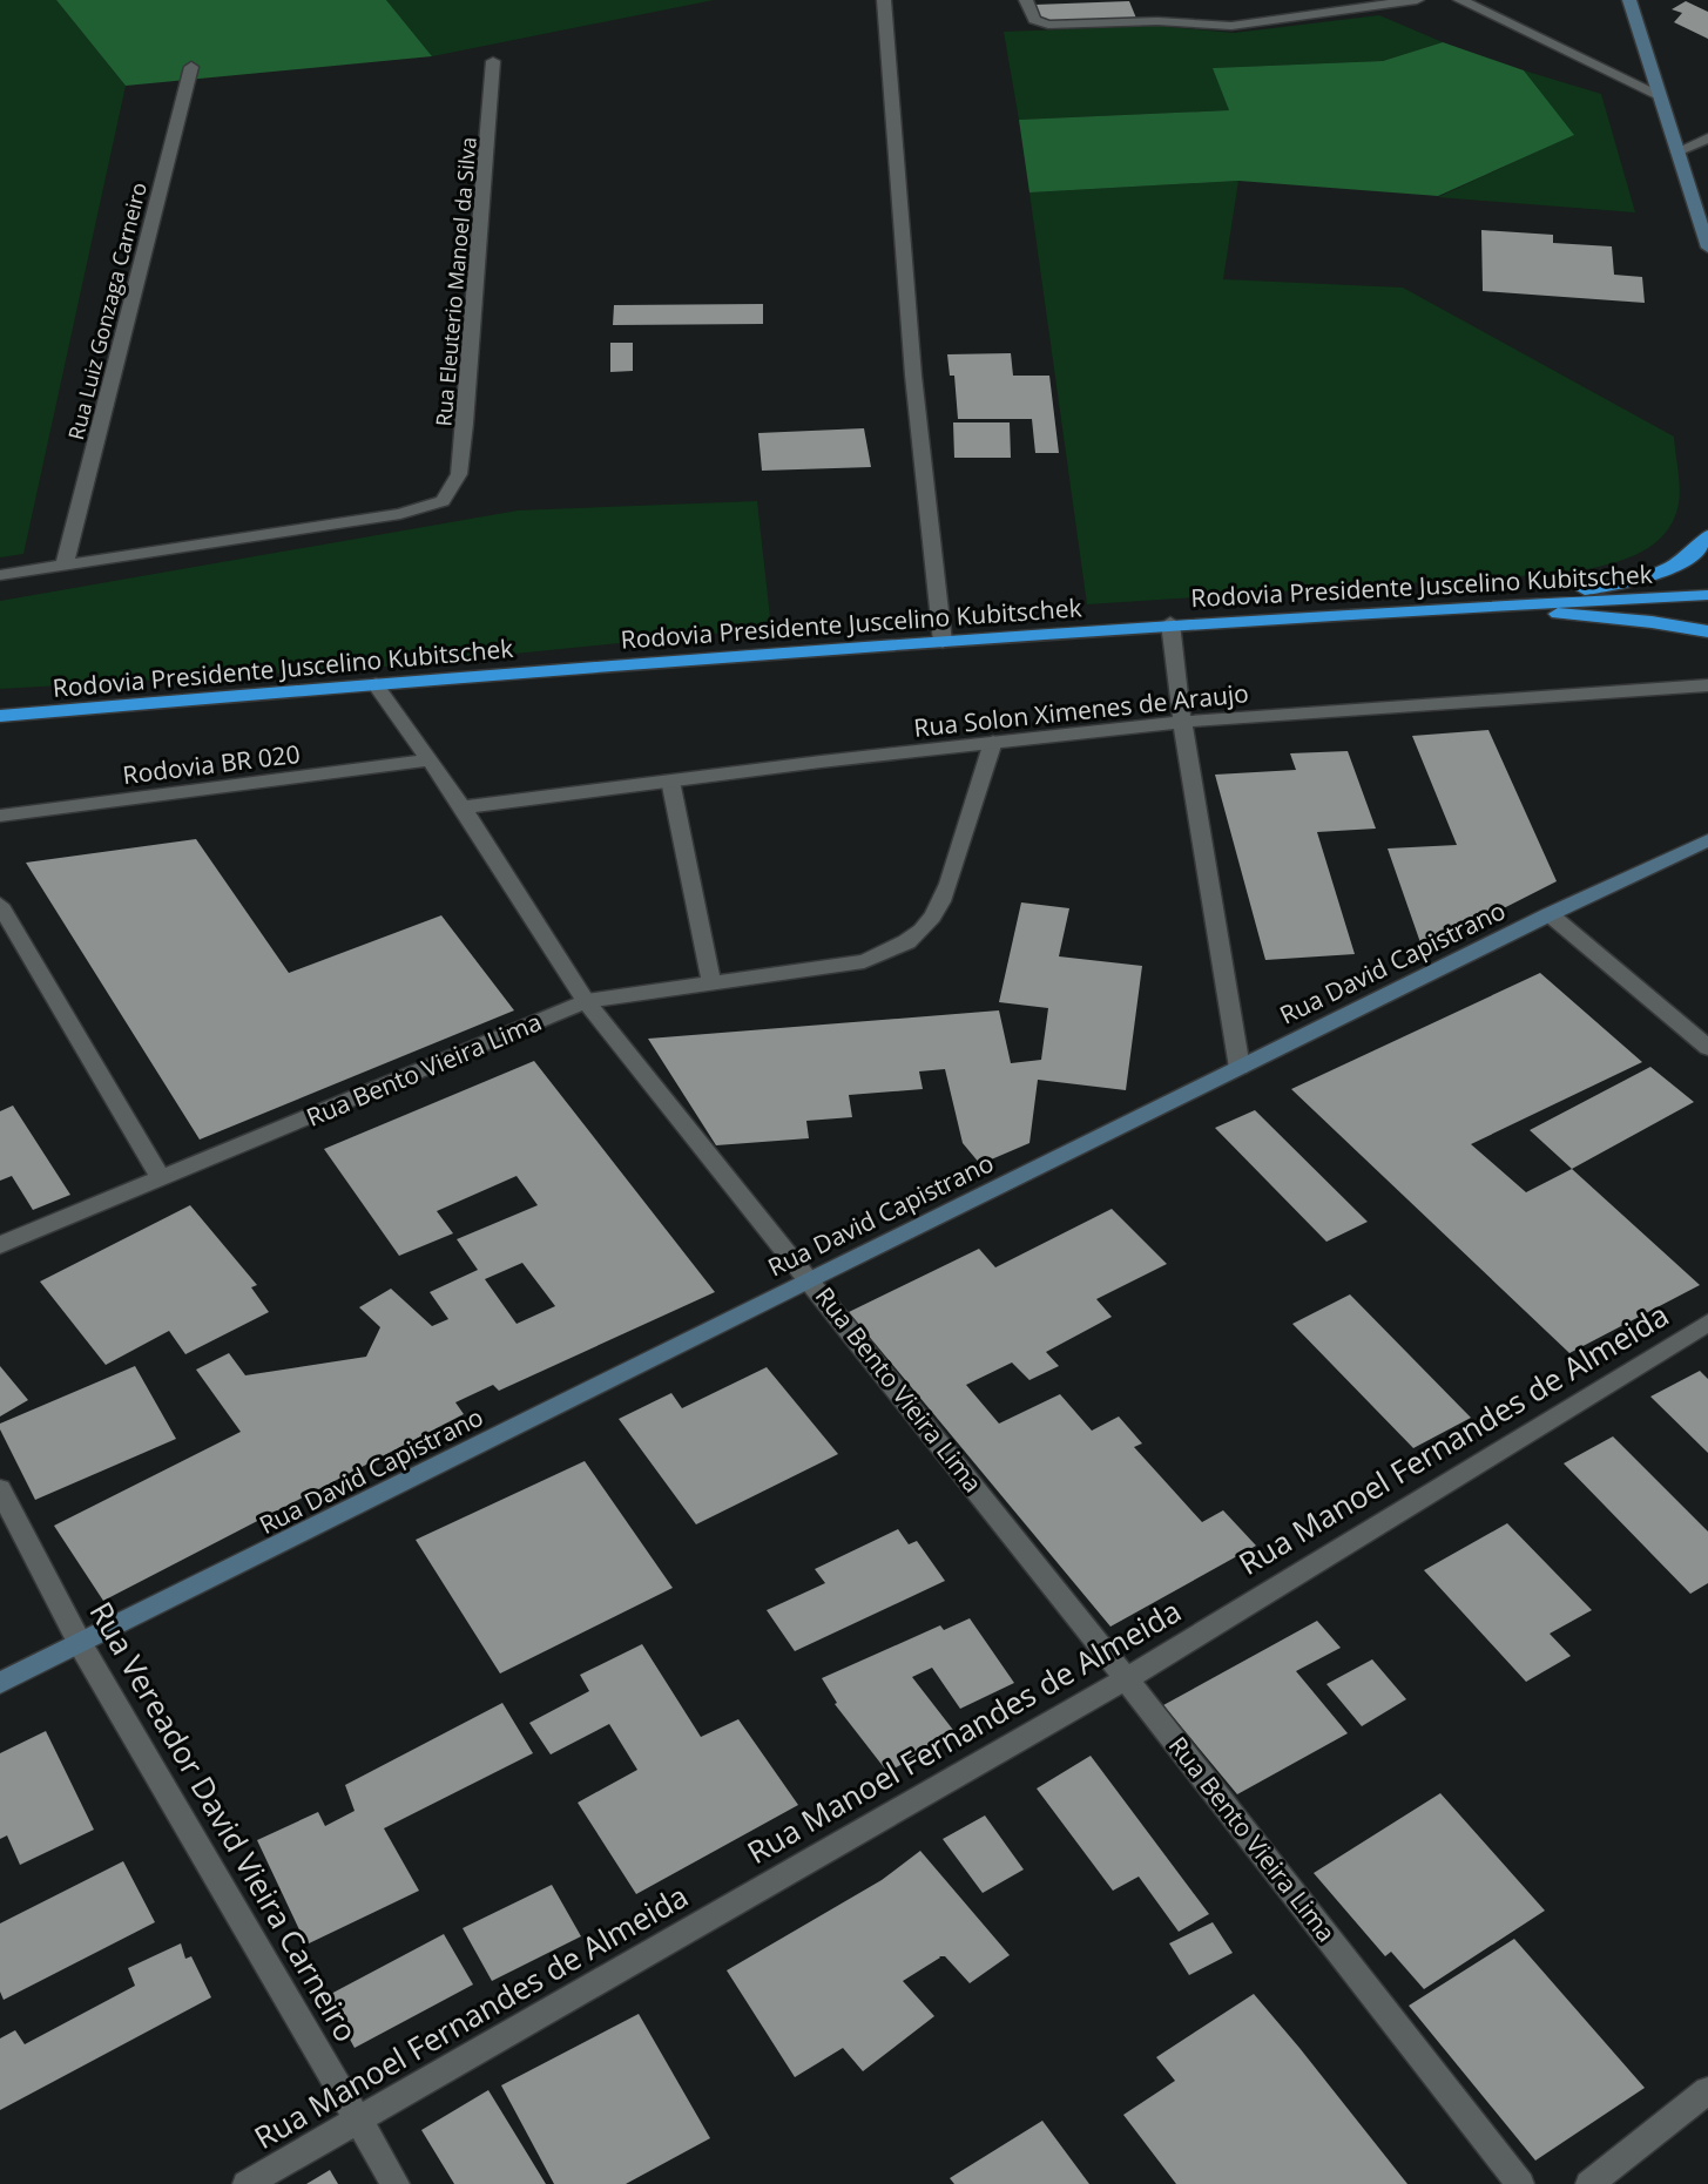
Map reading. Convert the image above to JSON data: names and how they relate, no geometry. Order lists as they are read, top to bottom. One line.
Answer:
{"streets":{"highway":["Rodovia Presidente Juscelino Kubitschek"],"street":["Rua Eleuterio Manoel da Silva","Rua Luiz Gonzaga Carneiro","Rua Solon Ximenes de Araujo","Rodovia BR 020","Rua David Capistrano","Rua Bento Vieira Lima","Rua Manoel Fernandes de Almeida","Rua Vereador David Vieira Carneiro"]},"crossings":[["Rua Eleuterio Manoel da Silva","Rua Luiz Gonzaga Carneiro"],["Rua David Capistrano","Rua Bento Vieira Lima"],["Rua David Capistrano","Rua Vereador David Vieira Carneiro"],["Rua Bento Vieira Lima","Rua Manoel Fernandes de Almeida"],["Rua Manoel Fernandes de Almeida","Rua Vereador David Vieira Carneiro"]]}
